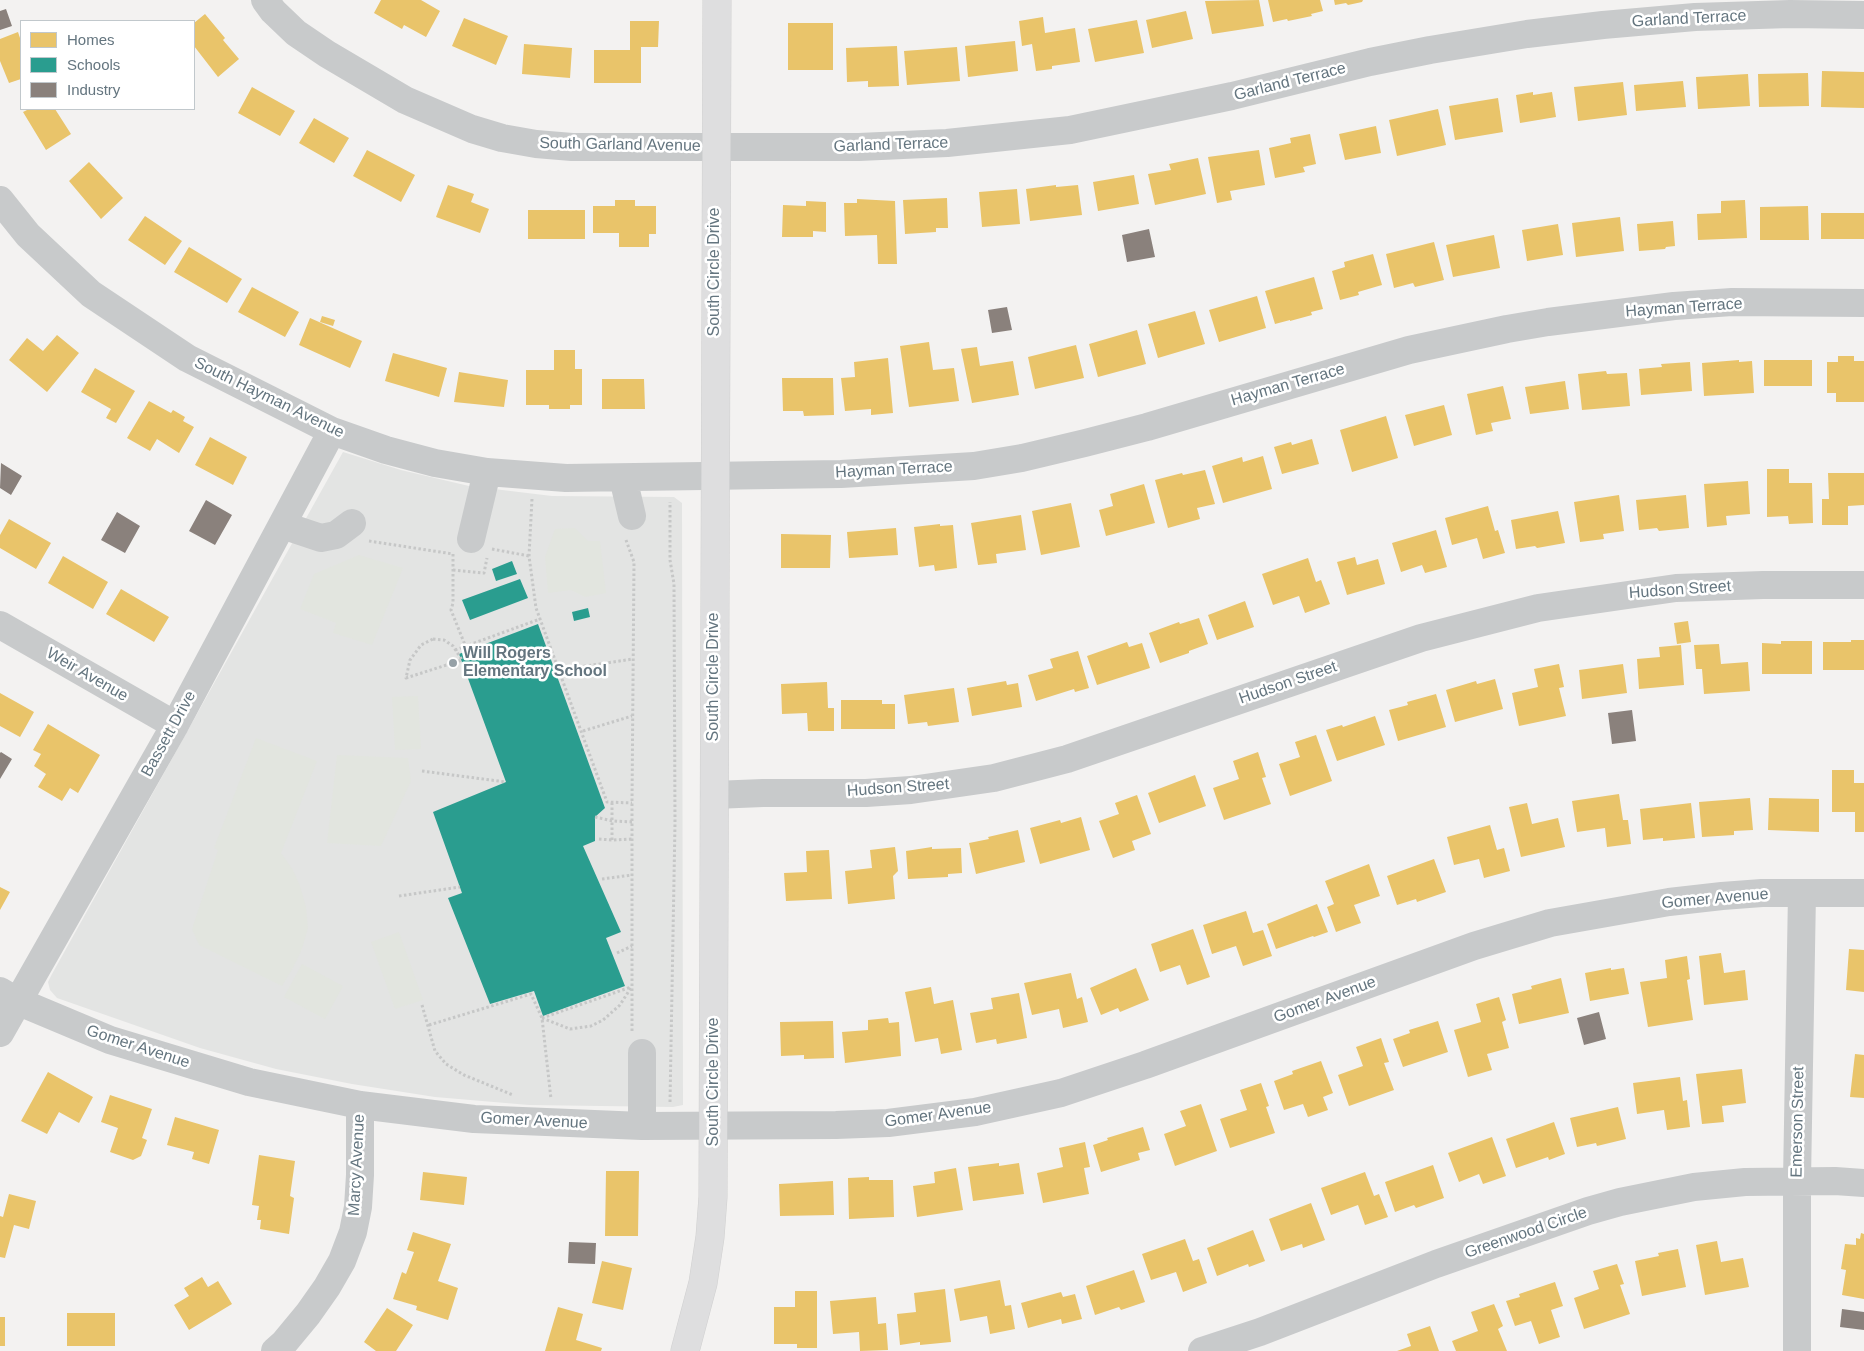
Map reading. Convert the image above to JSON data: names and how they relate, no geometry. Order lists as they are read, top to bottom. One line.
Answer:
{"streets":{"main road":["South Circle Drive"],"street":["Garland Terrace","South Garland Avenue","Hayman Terrace","South Hayman Avenue","Hudson Street","Weir Avenue","Bassett Drive","Gomer Avenue","Emerson Street","Marcy Avenue","Greenwood Circle"]},"crossings":[["Garland Terrace","South Garland Avenue"],["Garland Terrace","South Circle Drive"],["South Garland Avenue","South Circle Drive"],["South Circle Drive","Hayman Terrace"],["South Circle Drive","South Hayman Avenue"],["South Circle Drive","Hudson Street"],["South Circle Drive","Gomer Avenue"],["Hayman Terrace","South Hayman Avenue"],["South Hayman Avenue","Bassett Drive"],["Weir Avenue","Bassett Drive"],["Bassett Drive","Gomer Avenue"],["Gomer Avenue","Emerson Street"],["Gomer Avenue","Marcy Avenue"],["Emerson Street","Greenwood Circle"]],"places":["Will Rogers Elementary School"],"legend":["Homes","Schools","Industry"]}
